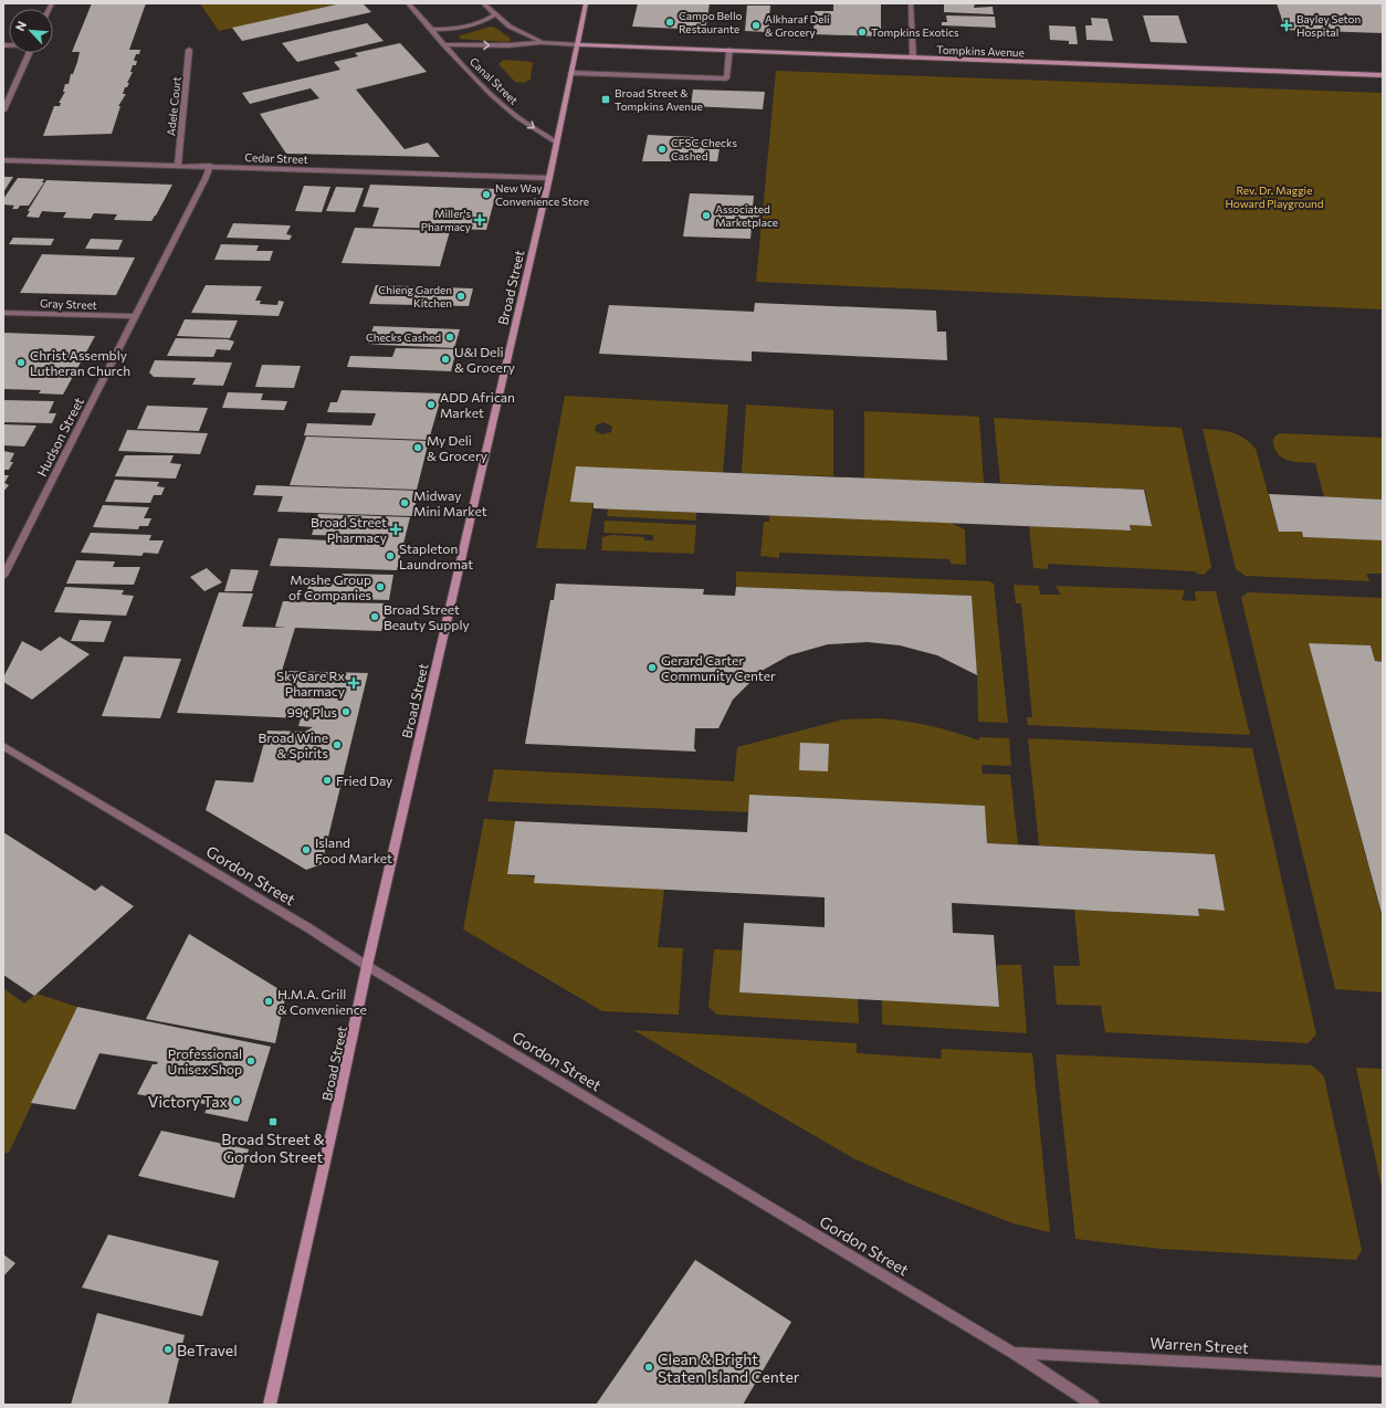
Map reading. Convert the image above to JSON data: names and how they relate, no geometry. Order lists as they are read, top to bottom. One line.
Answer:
{"streets":{"street":["Tompkins Avenue","Canal Street","Adele Court","Cedar Street","Broad Street","Gray Street","Hudson Street","Gordon Street","Warren Street"]},"crossings":[["Tompkins Avenue","Canal Street"],["Tompkins Avenue","Broad Street"],["Canal Street","Broad Street"],["Adele Court","Cedar Street"],["Cedar Street","Broad Street"],["Cedar Street","Hudson Street"],["Broad Street","Gordon Street"],["Gray Street","Hudson Street"],["Gordon Street","Warren Street"]],"parks":["Rev. Dr. Maggie Howard Playground"],"places":{"other":["Campo Bello Restaurante","Alkharaf Deli & Grocery","Tompkins Exotics","CFSC Checks Cashed","New Way Convenience Store","Associated Marketplace","Chieng Garden Kitchen","Checks Cashed","U&I Deli & Grocery","Christ Assembly Lutheran Church","ADD African Market","My Deli & Grocery","Midway Mini Market","Stapleton Laundromat","Moshe Group of Companies","Broad Street Beauty Supply","Gerard Carter Community Center","99¢ Plus","Broad Wine & Spirits","Fried Day","Island Food Market","H.M.A. Grill & Convenience","Professional Unisex Shop","Victory Tax","BeTravel","Clean & Bright Staten Island Center"],"health":["Bayley Seton Hospital","Miller's Pharmacy","Broad Street Pharmacy","SkyCare Rx Pharmacy"],"transit":["Broad Street & Tompkins Avenue","Broad Street & Gordon Street"]},"north":"top left"}
